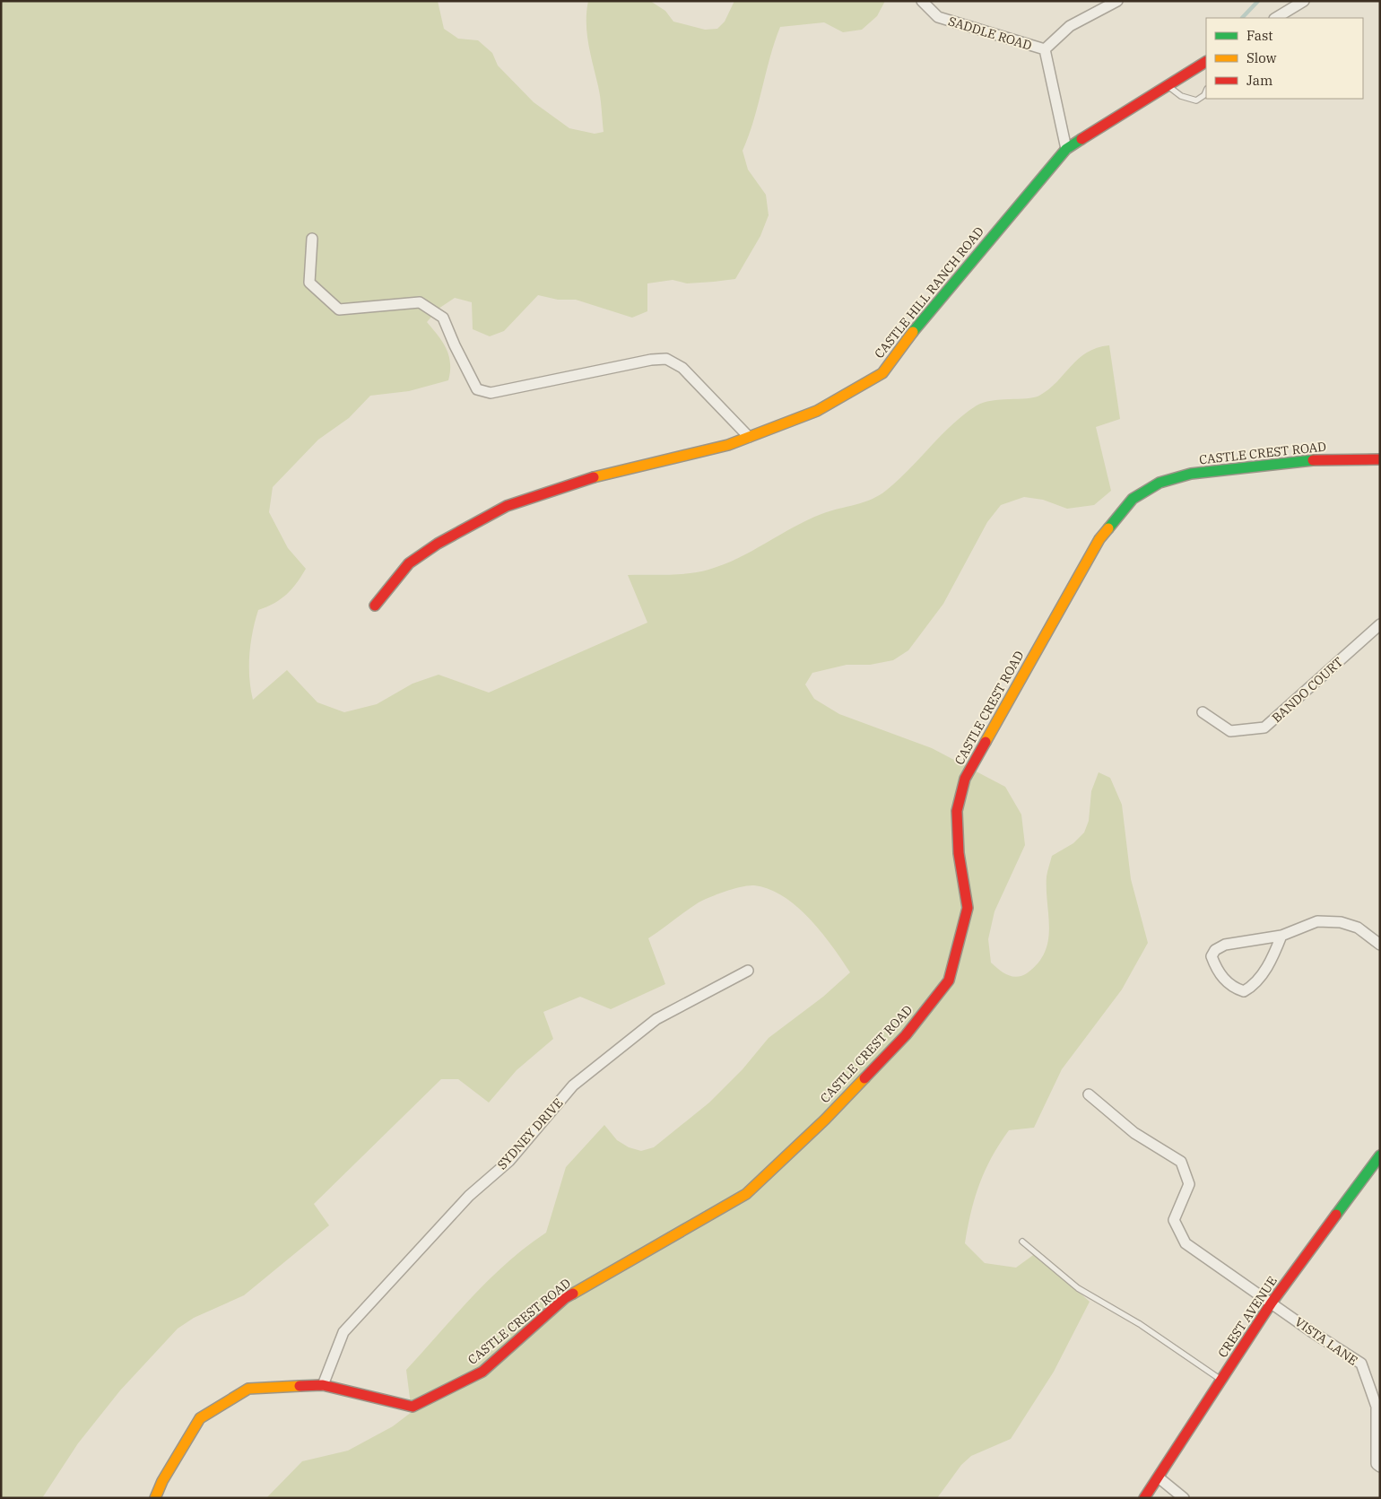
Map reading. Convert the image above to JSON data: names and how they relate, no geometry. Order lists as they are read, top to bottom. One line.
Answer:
{"streets":{"street":["SADDLE ROAD","CASTLE HILL RANCH ROAD","CASTLE CREST ROAD","BANDO COURT","SYDNEY DRIVE","CREST AVENUE","VISTA LANE"]},"crossings":[["SADDLE ROAD","CASTLE HILL RANCH ROAD"],["CASTLE CREST ROAD","SYDNEY DRIVE"],["CREST AVENUE","VISTA LANE"]],"legend":["Fast","Slow","Jam"]}
